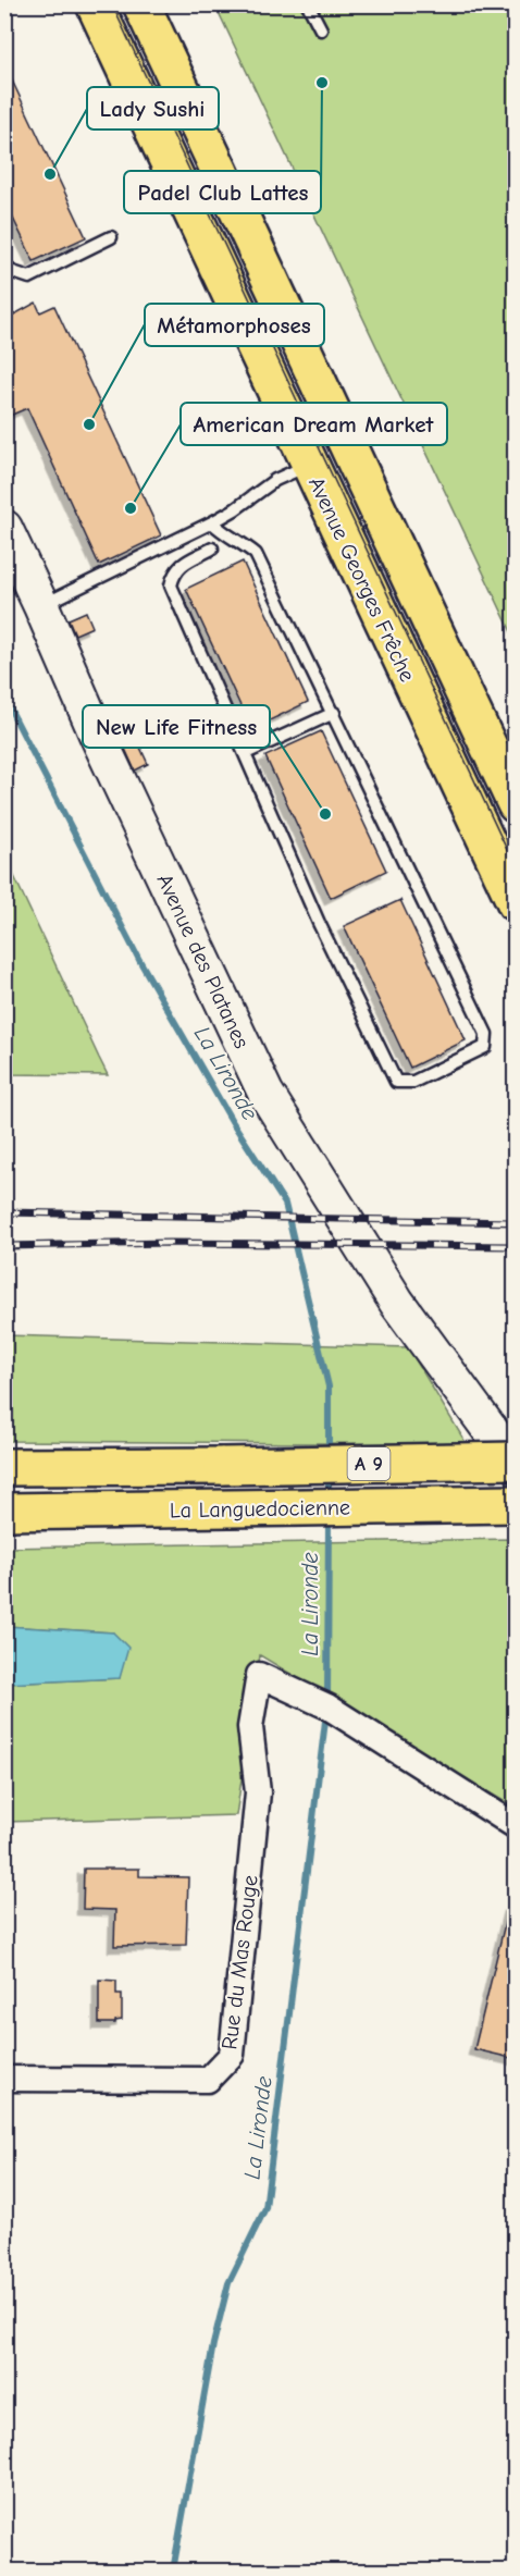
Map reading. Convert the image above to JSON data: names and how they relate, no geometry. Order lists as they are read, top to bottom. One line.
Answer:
{"streets":{"main road":["Avenue Georges Frêche","A 9","La Languedocienne"],"street":["Avenue des Platanes","Rue du Mas Rouge"]},"crossings":[["Avenue des Platanes","La Languedocienne"]],"water":["La Lironde"],"places":["Padel Club Lattes","Lady Sushi","Métamorphoses","American Dream Market","New Life Fitness"]}
